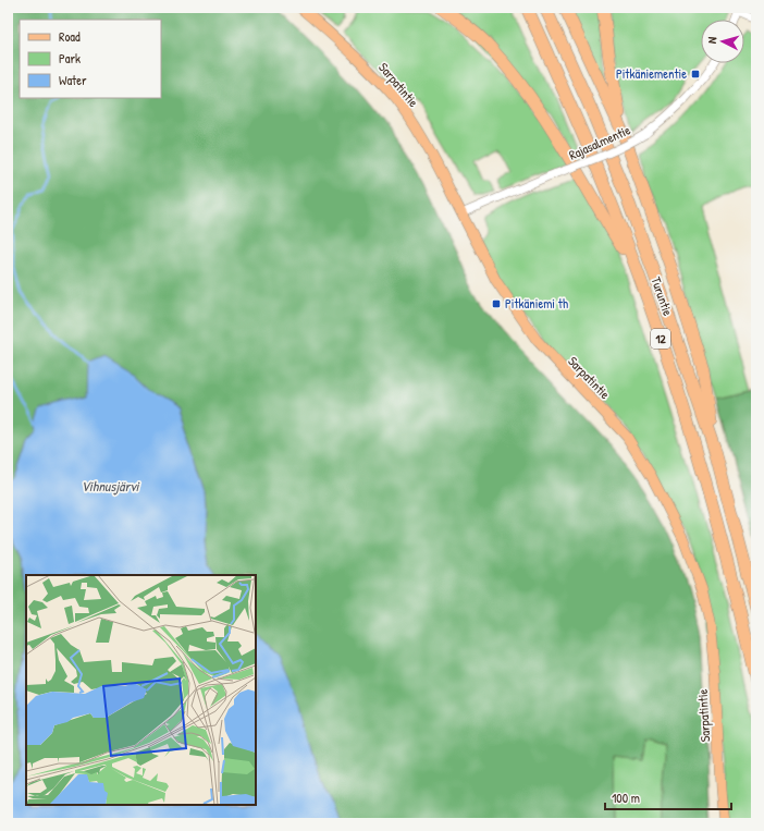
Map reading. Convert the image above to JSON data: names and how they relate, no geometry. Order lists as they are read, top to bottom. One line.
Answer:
{"streets":{"highway":["Turuntie","12"],"main road":["Sarpatintie"],"street":["Rajasalmentie"]},"crossings":[["Sarpatintie","Rajasalmentie"]],"water":["Vihnusjärvi"],"places":{"transit":["Pitkäniementie","Pitkäniemi th"]},"legend":["Road","Park","Water"],"scale_bar":"100 m","north":"left"}
